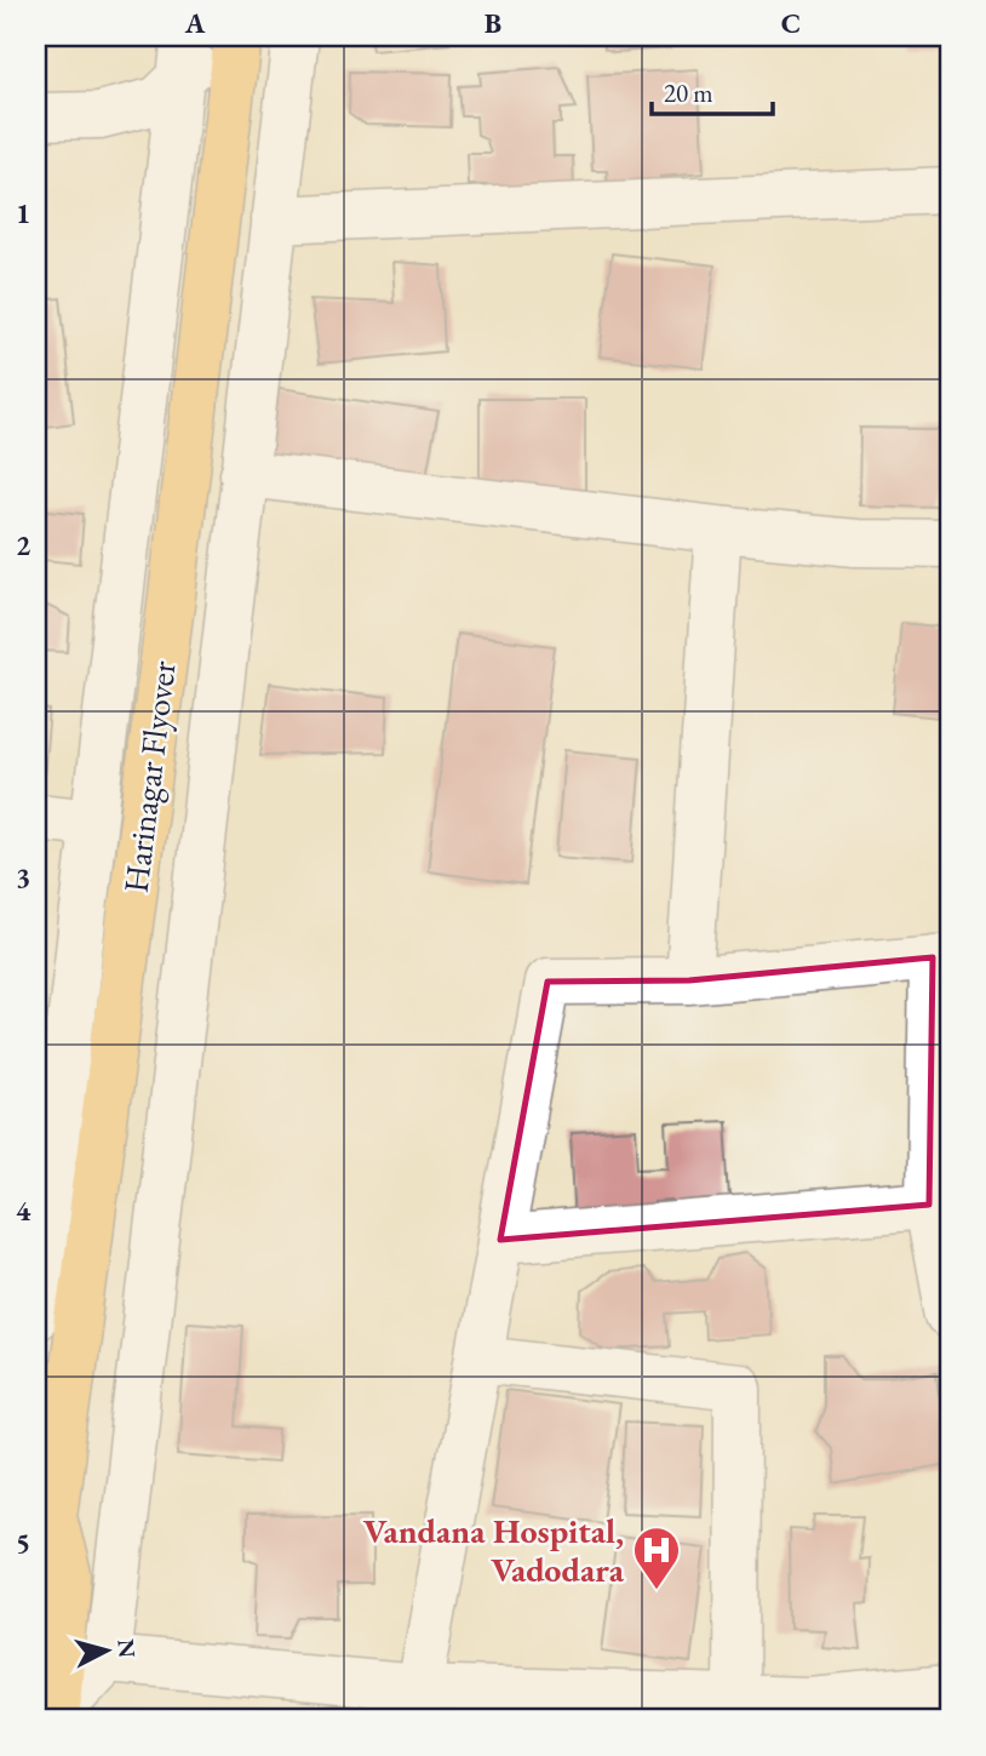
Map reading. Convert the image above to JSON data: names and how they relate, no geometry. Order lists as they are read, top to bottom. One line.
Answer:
{"streets":{"main road":["Harinagar Flyover"]},"places":{"hospital":["Vandana Hospital, Vadodara"]},"scale_bar":"20 m","north":"right","grid":{"columns":["A","B","C"],"rows":["1","2","3","4","5"]}}
